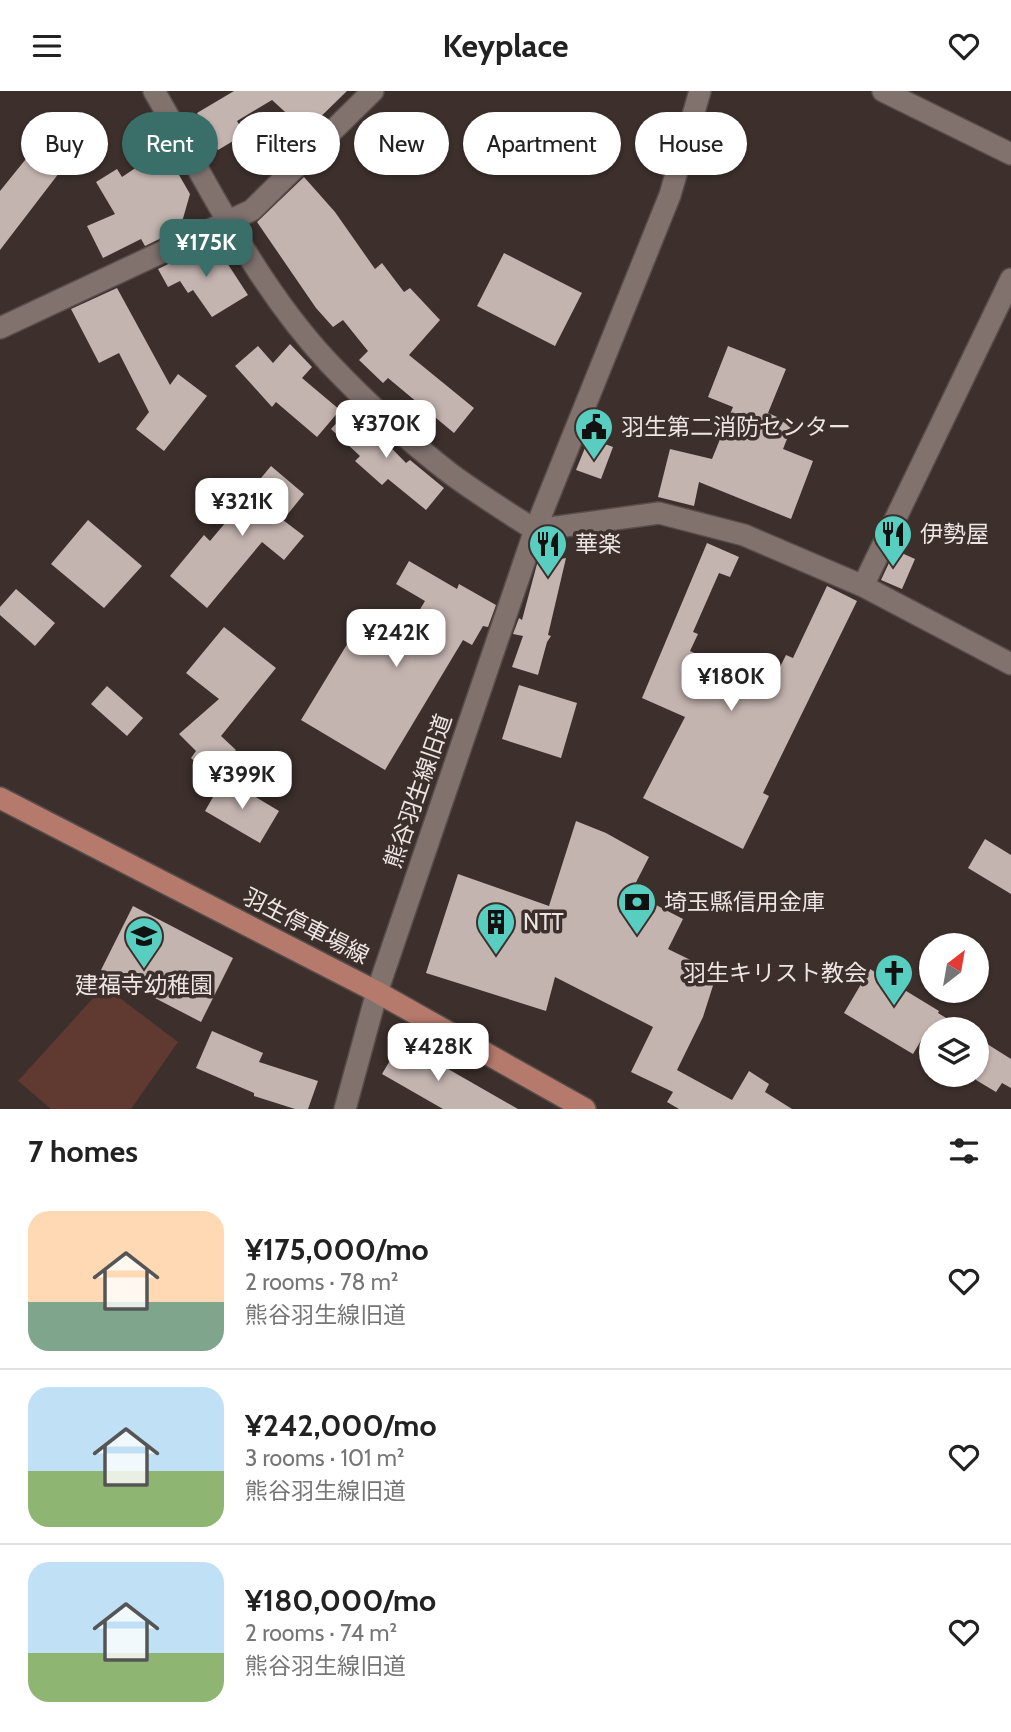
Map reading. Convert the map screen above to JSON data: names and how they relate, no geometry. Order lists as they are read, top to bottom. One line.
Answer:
{"streets":{"main road":["羽生停車場線"],"street":["熊谷羽生線旧道"]},"crossings":[["熊谷羽生線旧道","羽生停車場線"]],"places":{"public building":["羽生第二消防センター"],"restaurant":["伊勢屋","華楽"],"bank":["埼玉縣信用金庫"],"building":["NTT"],"school or university":["建福寺幼稚園"],"church":["羽生キリスト教会"]},"north":"top right","page":{"header":"Keyplace","chip":["Buy","Rent","Filters","New","Apartment","House"],"price":["¥175K","¥370K","¥321K","¥242K","¥180K","¥399K","¥428K"],"heading":"7 homes","list":[{"name":"¥175,000/mo","note":"2 rooms · 78 m² · 熊谷羽生線旧道"},{"name":"¥242,000/mo","note":"3 rooms · 101 m² · 熊谷羽生線旧道"},{"name":"¥180,000/mo","note":"2 rooms · 74 m² · 熊谷羽生線旧道"}]}}
